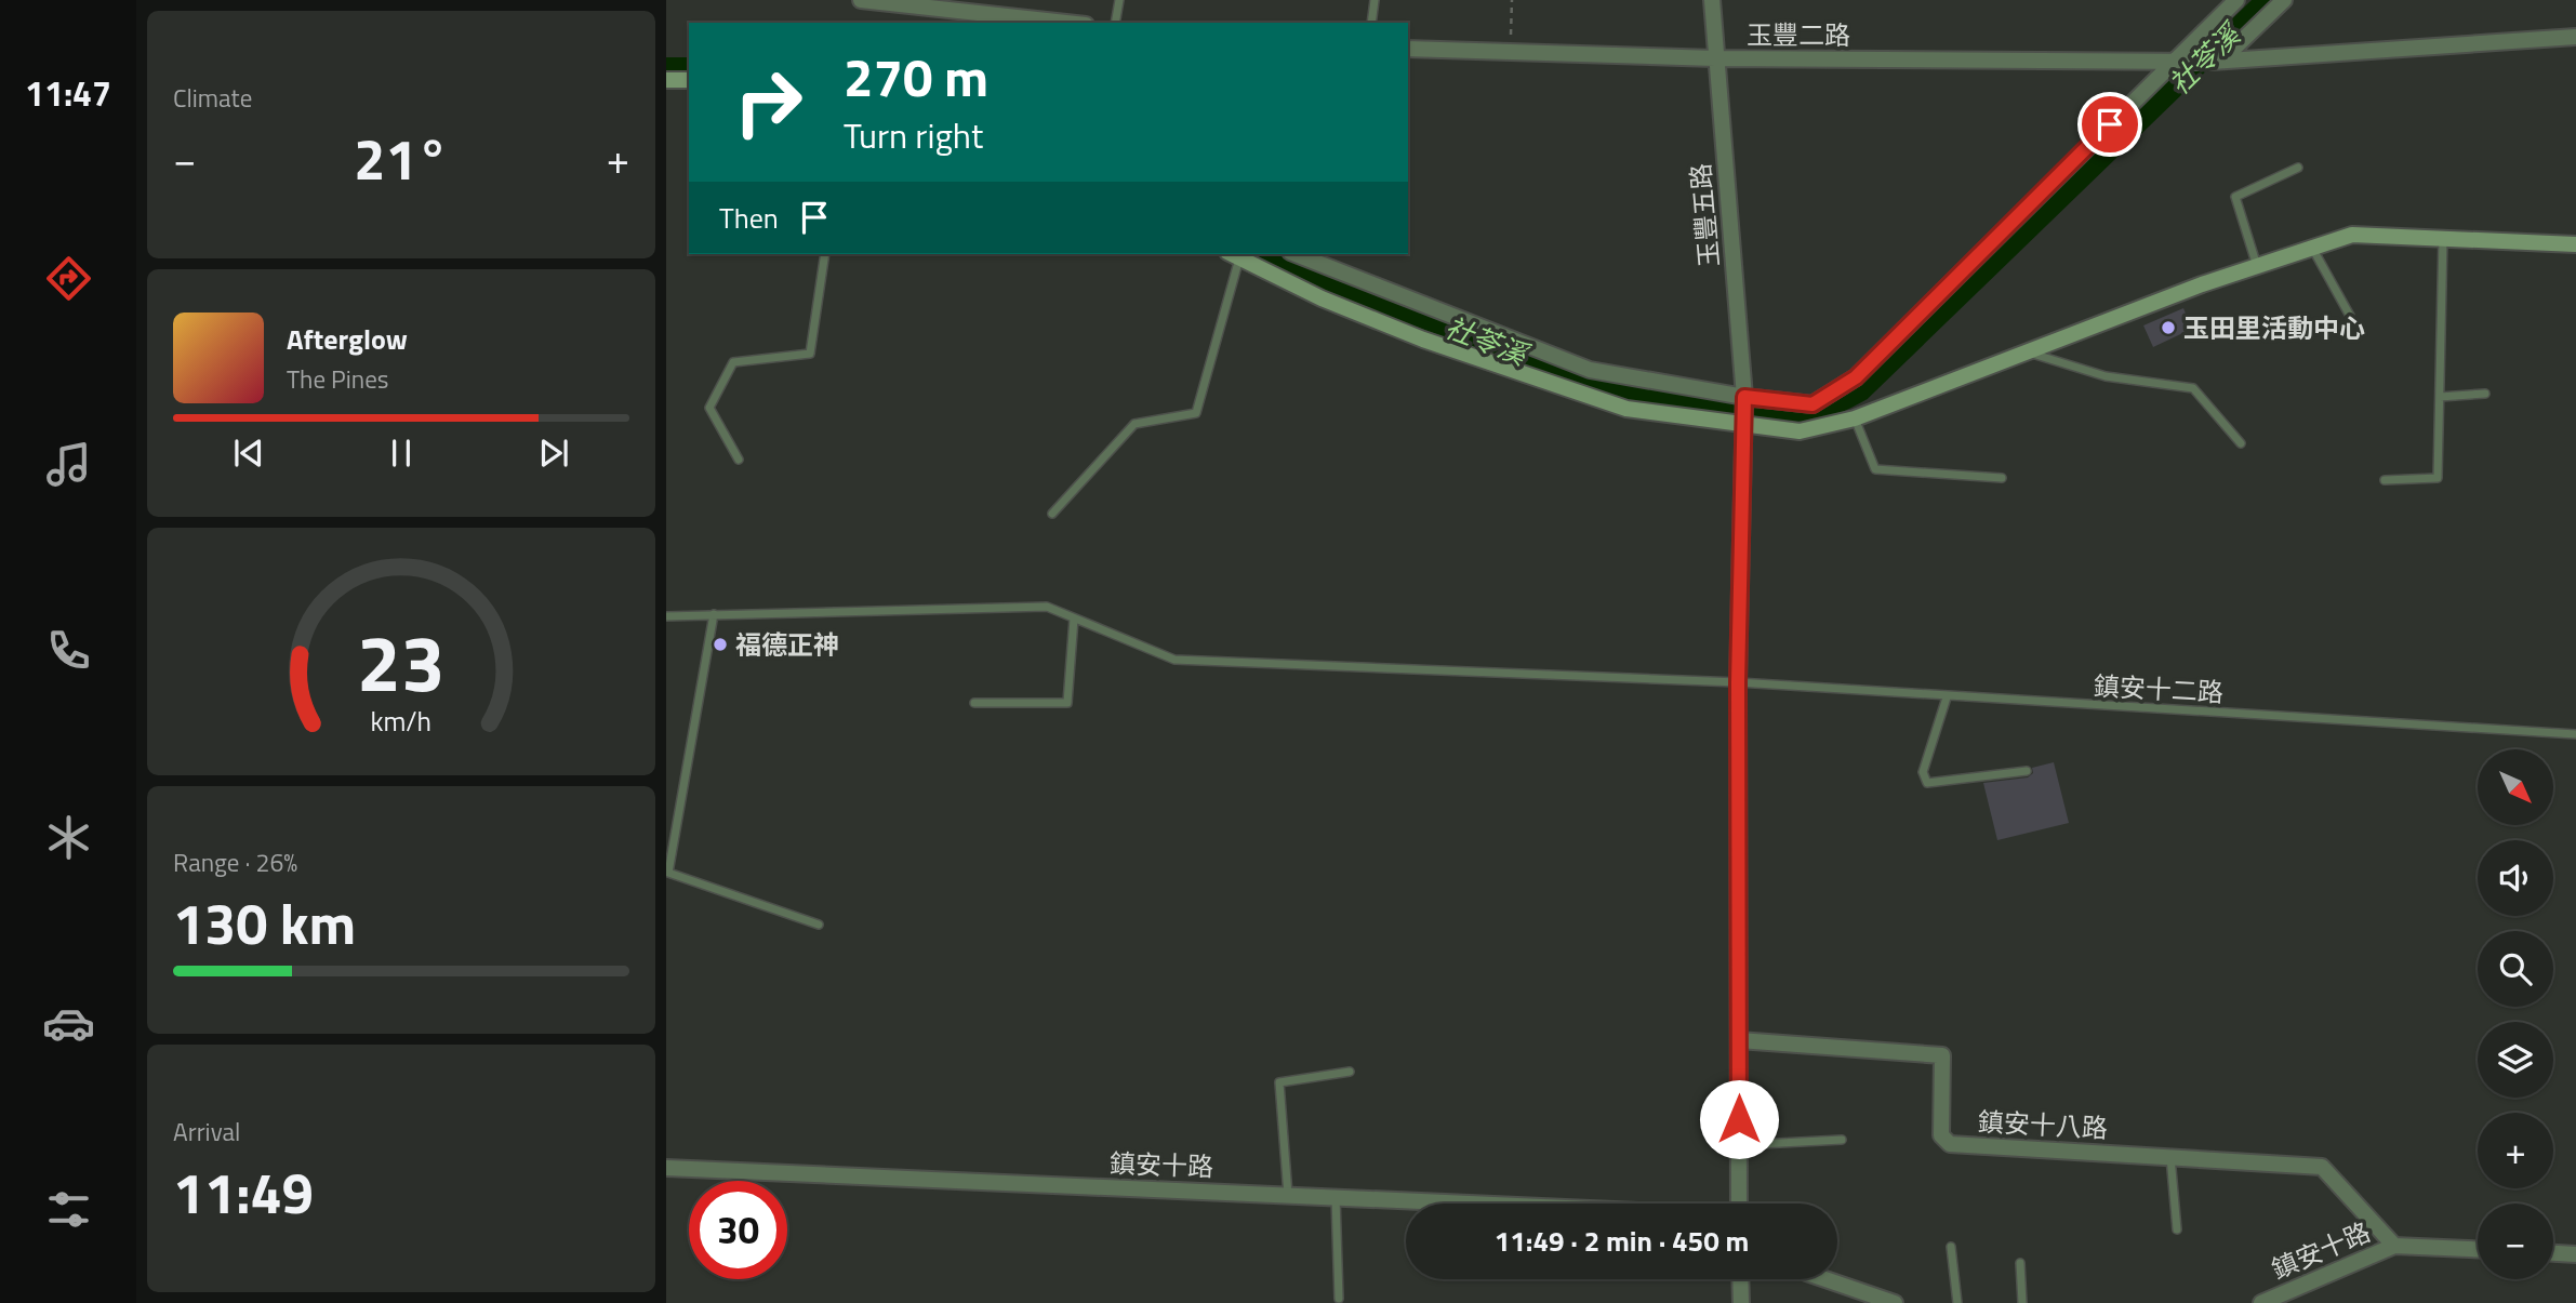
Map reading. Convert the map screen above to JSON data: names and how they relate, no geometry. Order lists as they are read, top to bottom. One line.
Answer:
{"streets":{"street":["玉豐二路","玉豐五路","鎮安十八路","鎮安十路"],"lane":["鎮安十二路"]},"crossings":[["玉豐二路","玉豐五路"],["玉豐五路","鎮安十二路"],["玉豐五路","鎮安十八路"],["鎮安十八路","鎮安十路"]],"water":["社苓溪"],"places":["玉田里活動中心","福德正神"],"north":"bottom right","page":{"tabs":"11:47","tile":["Climate",["Range · 26%","130 km"],["Arrival","11:49"]],"turn":["270 m","Turn right"],"heat":["−","21°","+"],"then":"Then","song":["Afterglow","The Pines"],"map_buttons":["+","−"],"limit":"30","trip":"11:49 · 2 min · 450 m","gauge":["23","km/h"]}}
